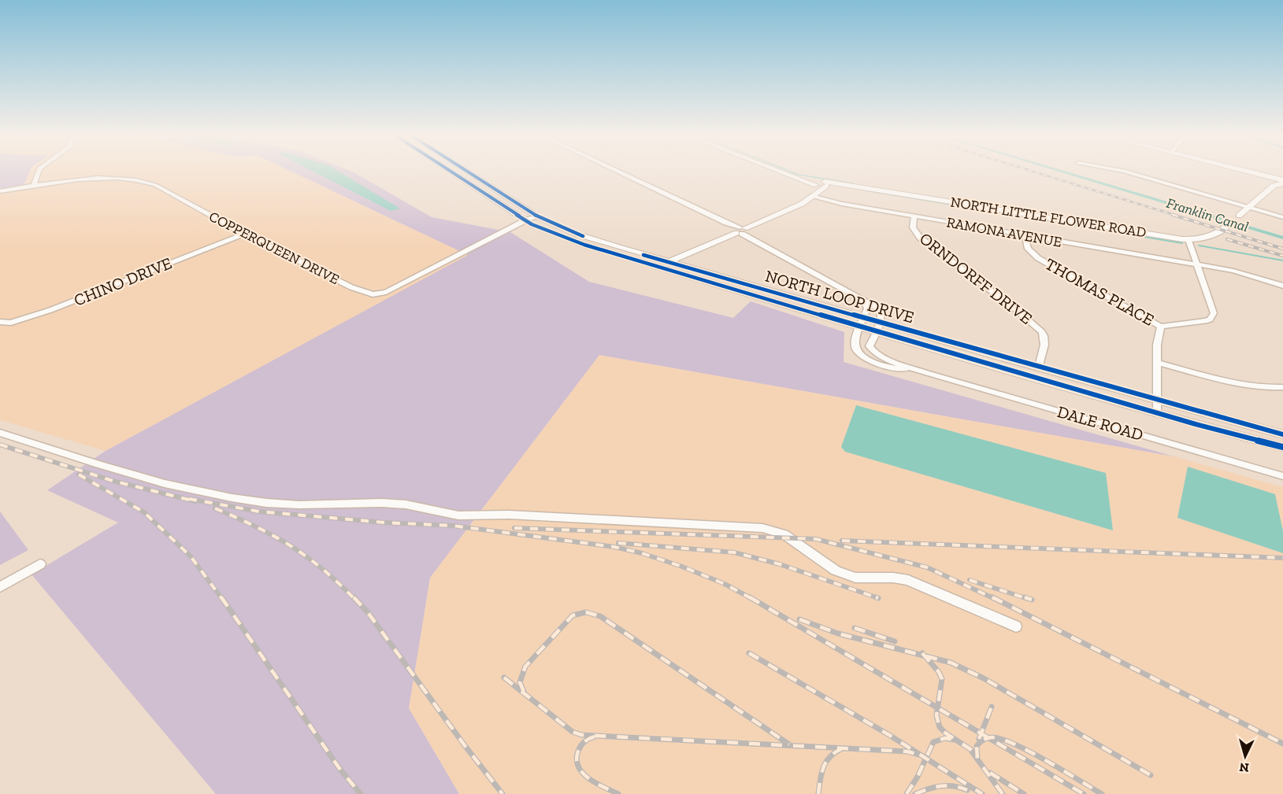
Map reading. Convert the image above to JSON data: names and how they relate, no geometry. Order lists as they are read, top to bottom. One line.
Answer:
{"streets":{"main road":["NORTH LITTLE FLOWER ROAD","NORTH LOOP DRIVE"],"street":["RAMONA AVENUE","COPPERQUEEN DRIVE","ORNDORFF DRIVE","CHINO DRIVE","THOMAS PLACE","DALE ROAD"]},"crossings":[["RAMONA AVENUE","ORNDORFF DRIVE"],["RAMONA AVENUE","THOMAS PLACE"],["COPPERQUEEN DRIVE","CHINO DRIVE"],["COPPERQUEEN DRIVE","NORTH LOOP DRIVE"],["ORNDORFF DRIVE","NORTH LOOP DRIVE"],["NORTH LOOP DRIVE","DALE ROAD"]],"water":["Franklin Canal"],"north":"bottom"}
